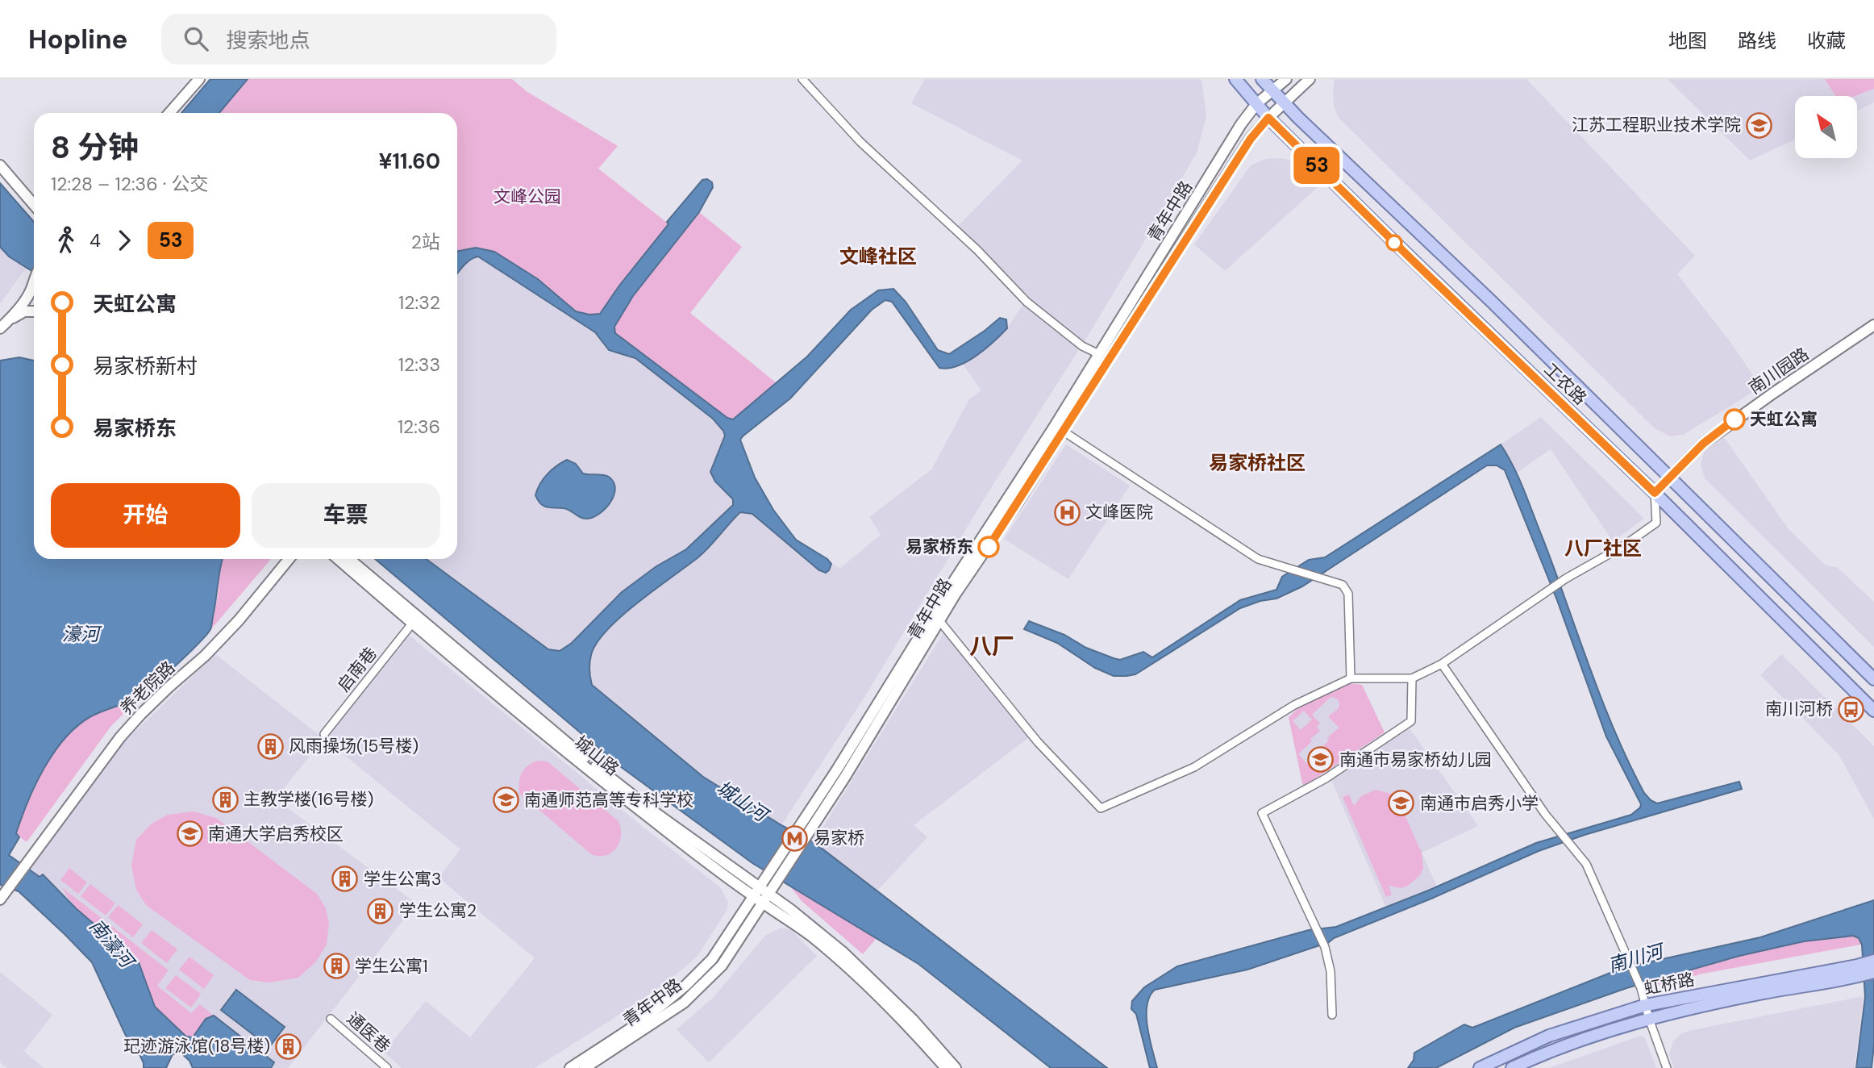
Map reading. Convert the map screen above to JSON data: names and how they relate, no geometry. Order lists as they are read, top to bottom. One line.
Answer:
{"streets":{"main road":["青年中路","南川园路","工农路","养老院路","城山路","虹桥路"],"street":["启南巷","通医巷"]},"crossings":[["青年中路","工农路"],["青年中路","城山路"],["南川园路","工农路"],["启南巷","城山路"]],"districts":["文峰社区","易家桥社区","八厂社区","八厂"],"water":["濠河","城山河","南濠河","南川河"],"parks":["文峰公园"],"places":{"school or university":["江苏工程职业技术学院","南通市易家桥幼儿园","南通师范高等专科学校","南通市启秀小学","南通大学启秀校区"],"other":["天虹公寓","易家桥东"],"hospital":["文峰医院"],"bus stop":["南川河桥"],"building":["风雨操场(15号楼)","主教学楼(16号楼)","学生公寓3","学生公寓2","学生公寓1","玘迹游泳馆(18号楼)"],"metro station":["易家桥"]},"lines":["bus line 53"],"north":"top left","page":{"header":"Hopline","search":"搜索地点","nav":["地图","路线","收藏"],"on_map":"53","heading":["8 分钟","12:28 – 12:36 · 公交","¥11.60"],"legs":["4","53","2站"],"list":[{"name":"天虹公寓","value":"12:32"},{"name":"易家桥新村","value":"12:33"},{"name":"易家桥东","value":"12:36"}],"buttons":["开始","车票"]}}
